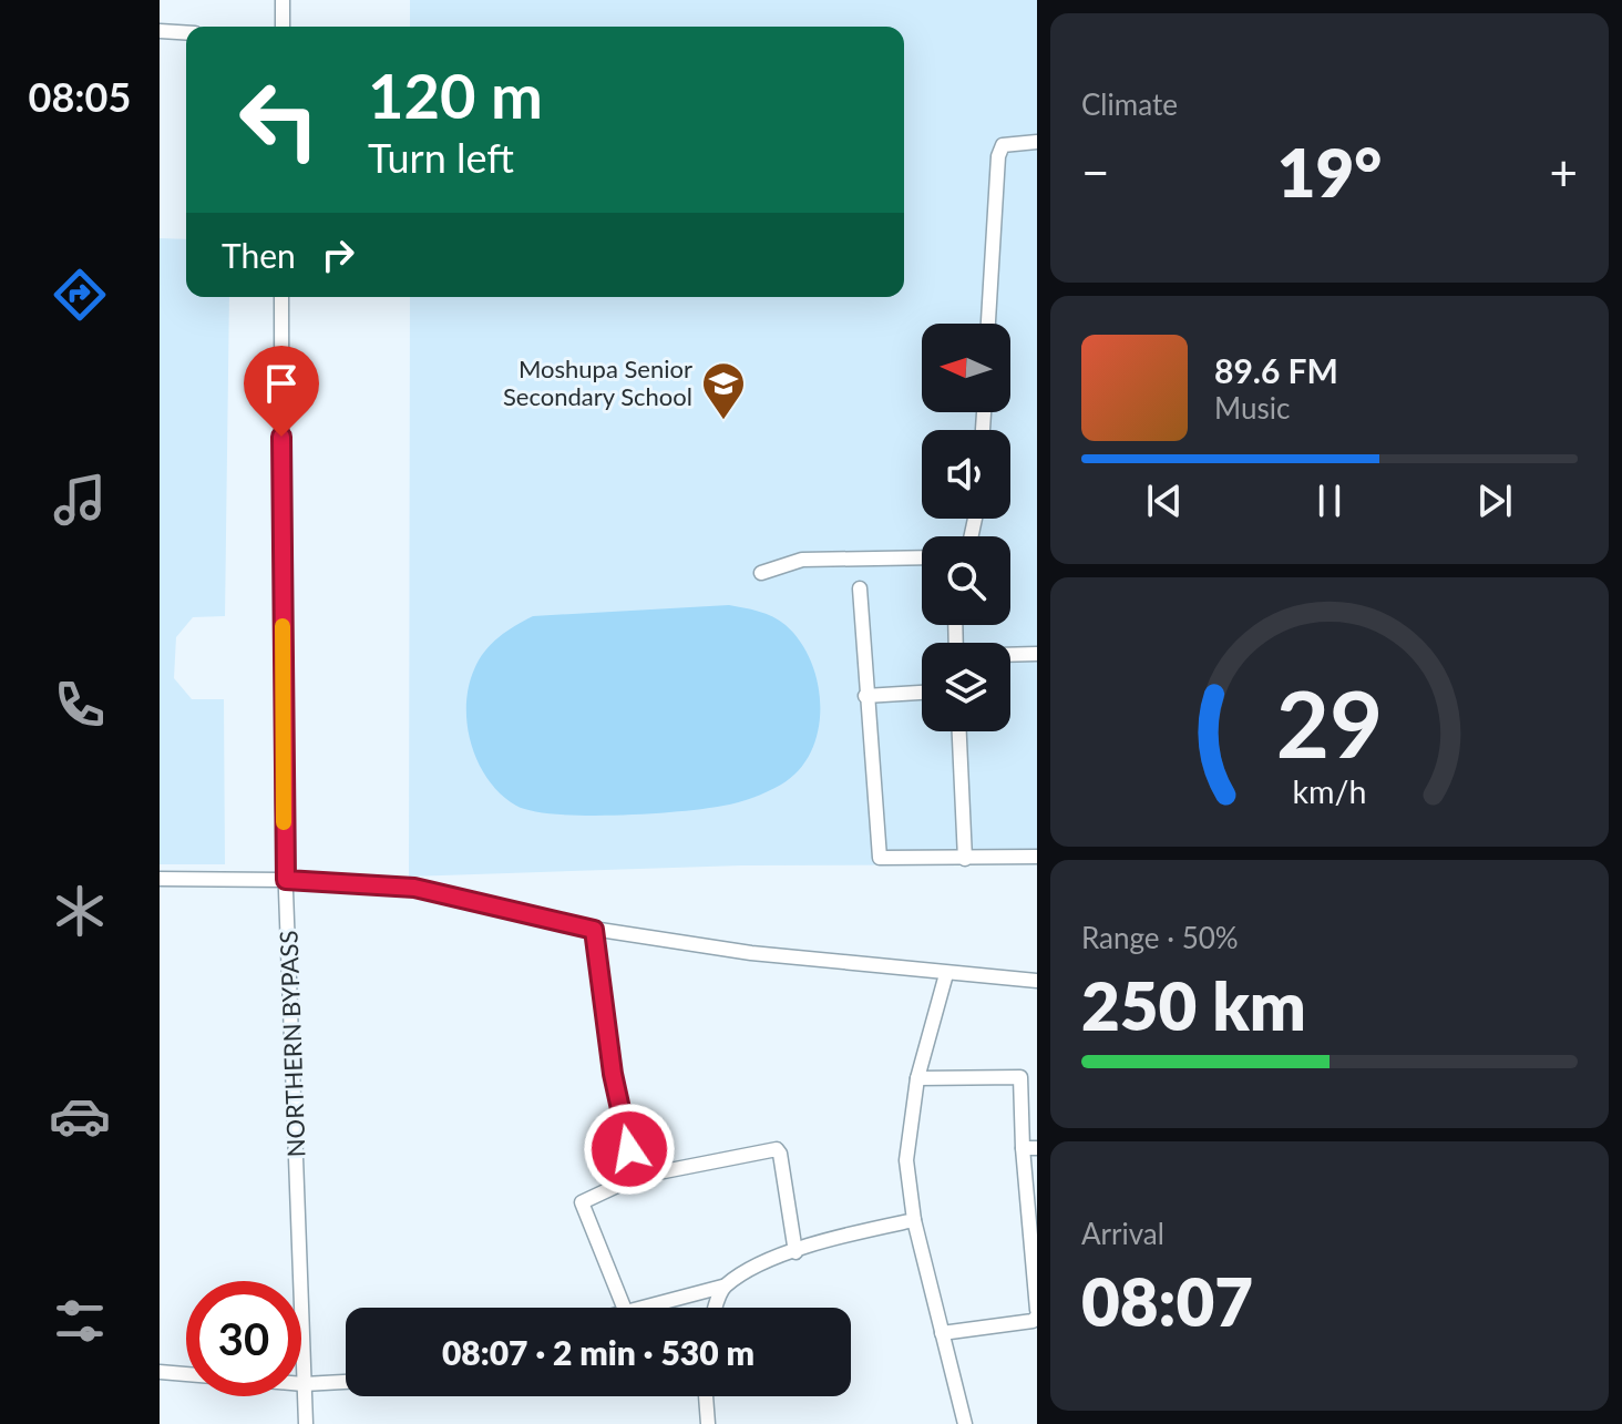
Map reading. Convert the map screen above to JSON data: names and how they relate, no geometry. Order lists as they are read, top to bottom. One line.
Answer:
{"streets":{"street":["NORTHERN BYPASS"]},"places":{"school or university":["Moshupa Senior Secondary School"]},"north":"left","page":{"tabs":"08:05","tile":["Climate",["Range · 50%","250 km"],["Arrival","08:07"]],"turn":["120 m","Turn left"],"heat":["−","19°","+"],"then":"Then","song":["89.6 FM","Music"],"limit":"30","trip":"08:07 · 2 min · 530 m","gauge":["29","km/h"]}}
